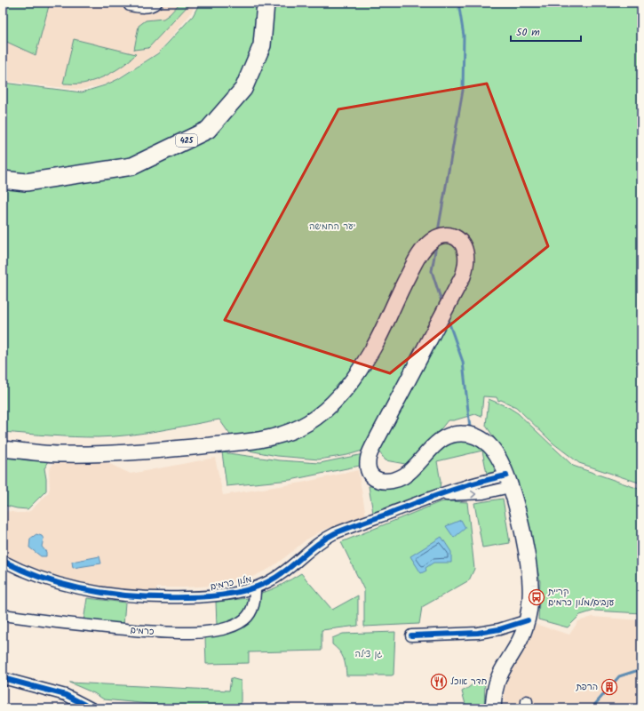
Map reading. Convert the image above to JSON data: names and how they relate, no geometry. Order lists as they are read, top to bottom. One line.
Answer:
{"streets":{"main road":["425"],"street":["מלון כרמים","כרמים"]},"crossings":[["מלון כרמים","כרמים"]],"parks":["יער החמישה","גן צילה"],"places":{"bus stop":["קריית ענבים/מלון כרמים"],"restaurant":["חדר אוכל"],"building":["הרפת"]},"scale_bar":"50 m"}
